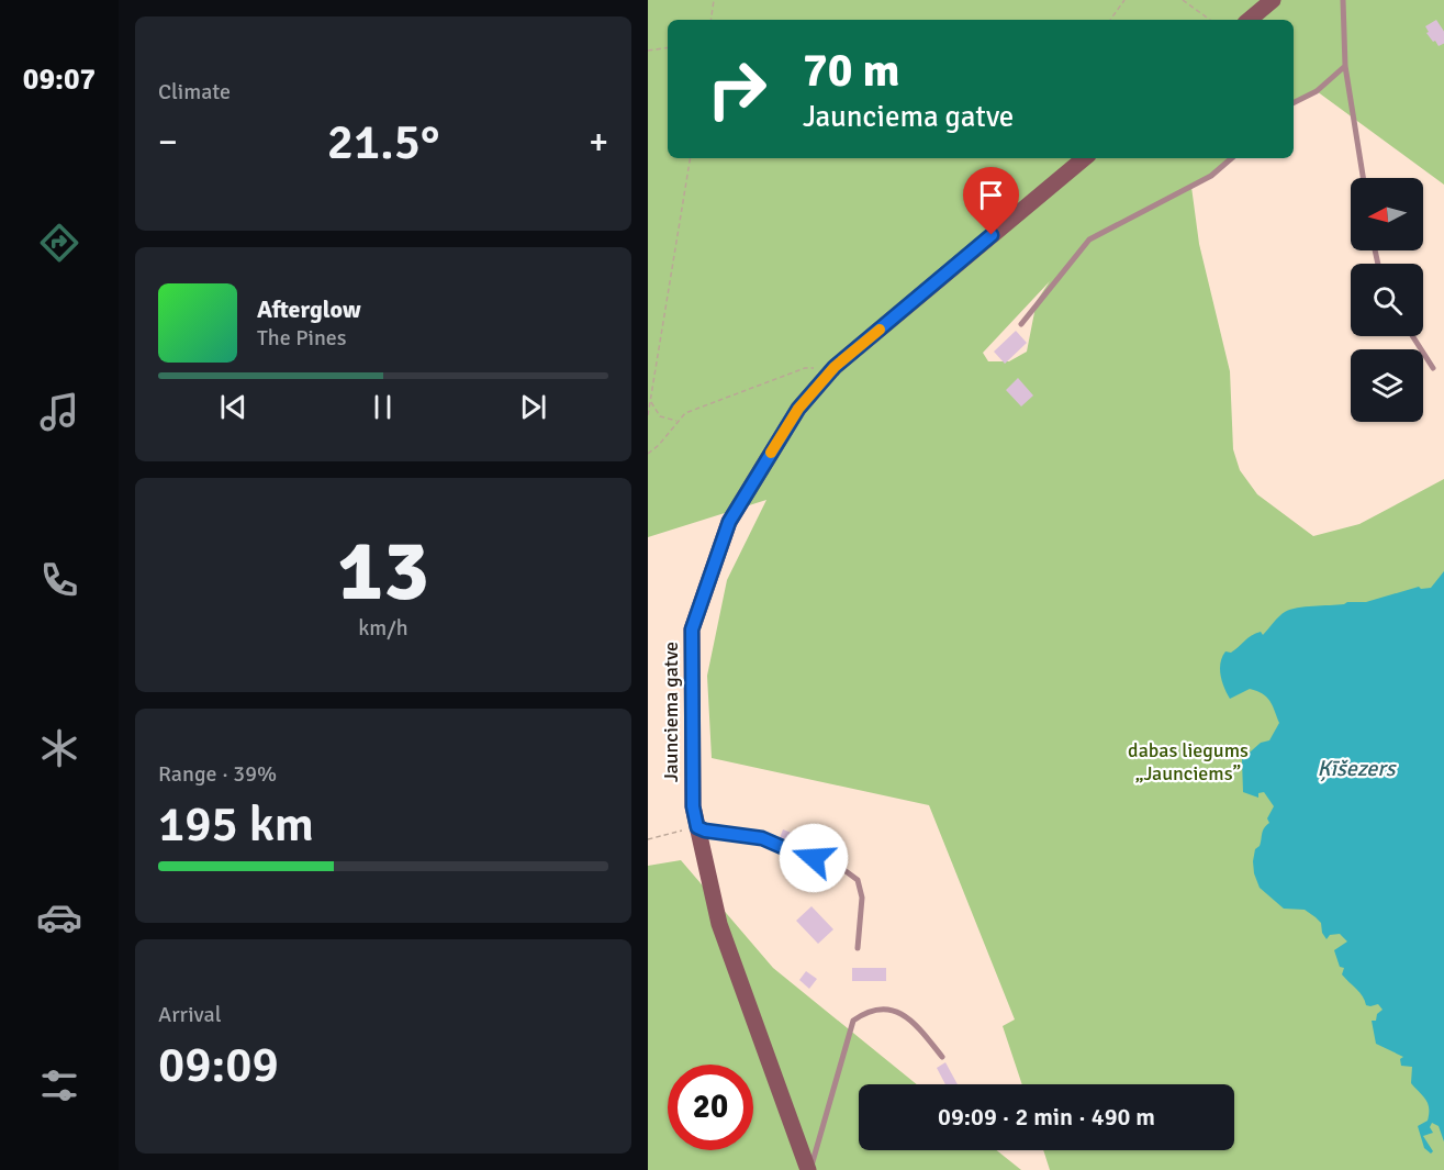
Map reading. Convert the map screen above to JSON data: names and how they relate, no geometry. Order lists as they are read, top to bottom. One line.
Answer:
{"streets":{"main road":["Jaunciema gatve"]},"water":["Ķīšezers"],"parks":["dabas liegums „Jaunciems”"],"north":"left","page":{"tabs":"09:07","tile":["Climate",["13","km/h"],["Range · 39%","195 km"],["Arrival","09:09"]],"turn":["70 m","Jaunciema gatve"],"heat":["−","21.5°","+"],"song":["Afterglow","The Pines"],"limit":"20","trip":"09:09 · 2 min · 490 m"}}
